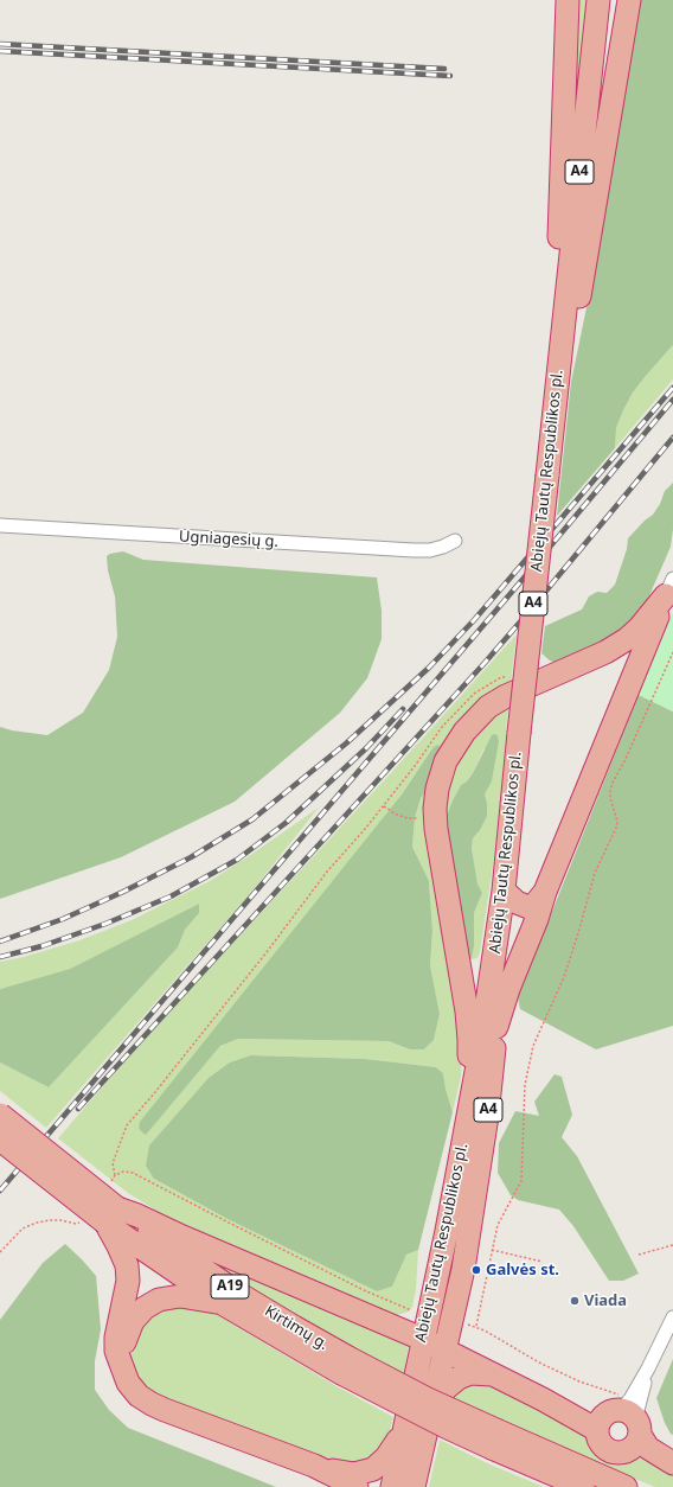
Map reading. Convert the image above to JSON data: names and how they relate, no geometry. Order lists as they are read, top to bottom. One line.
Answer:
{"streets":{"highway":["A4","Abiejų Tautų Respublikos pl.","A19","Kirtimų g."],"street":["Ugniagesių g."]},"places":["Galvės st.","Viada"]}
